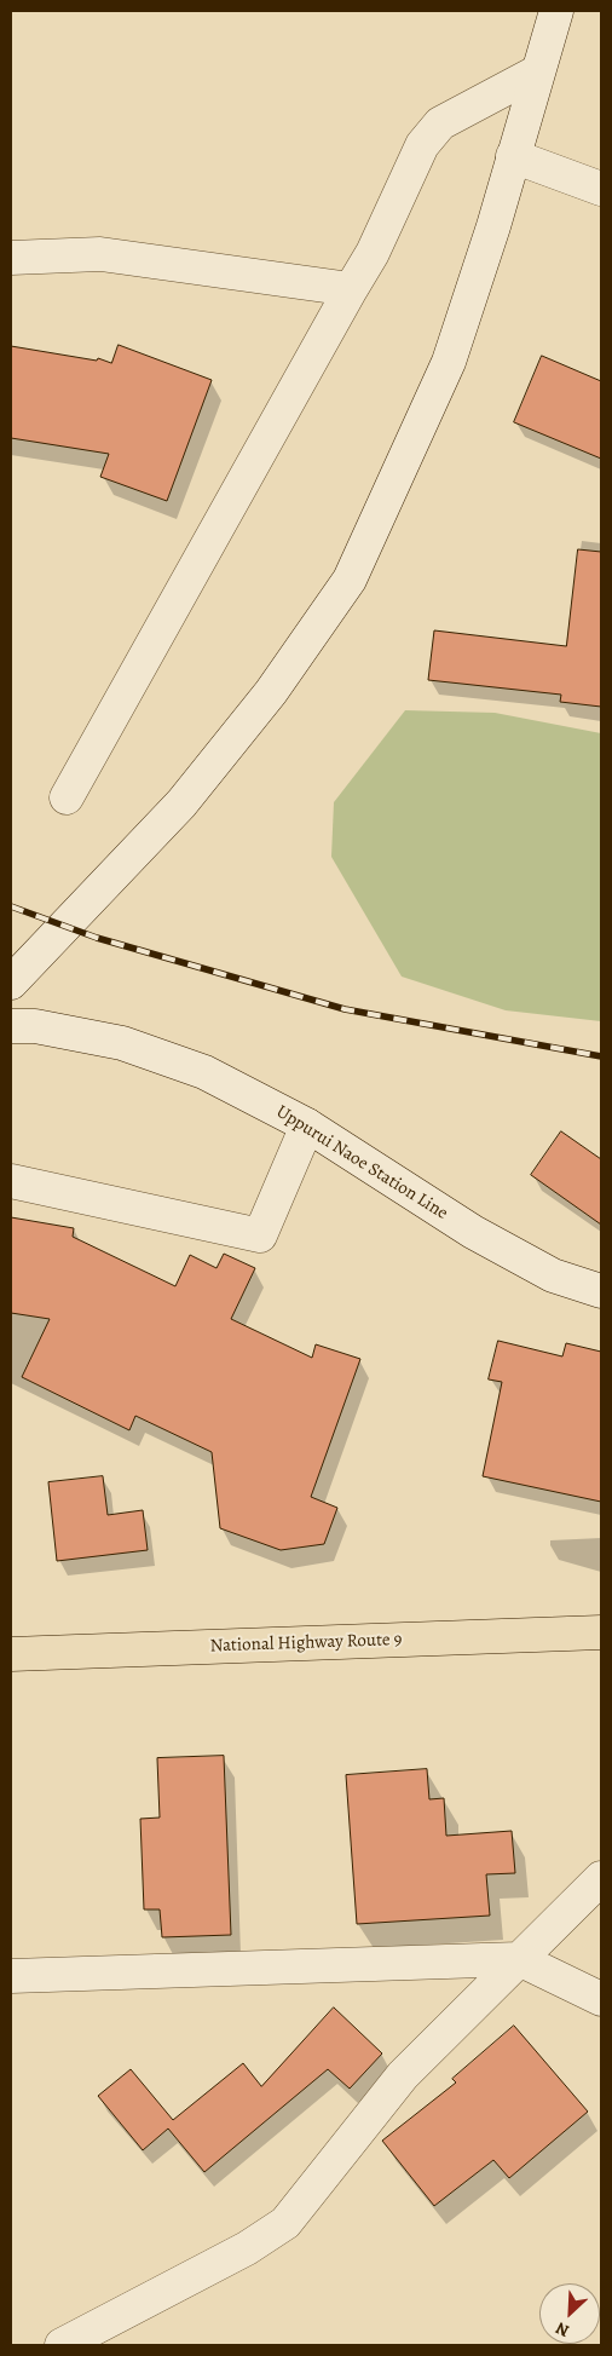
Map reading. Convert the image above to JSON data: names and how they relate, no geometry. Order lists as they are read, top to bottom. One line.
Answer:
{"streets":{"highway":["National Highway Route 9"],"street":["Uppurui Naoe Station Line"]},"north":"bottom left"}
